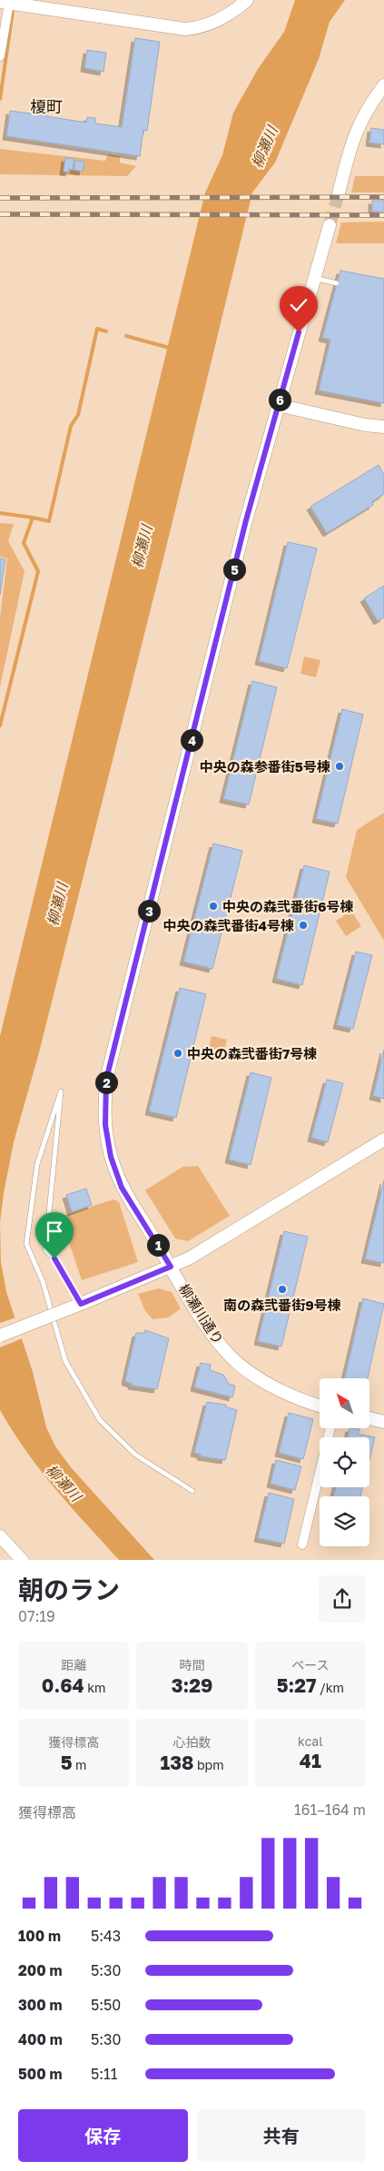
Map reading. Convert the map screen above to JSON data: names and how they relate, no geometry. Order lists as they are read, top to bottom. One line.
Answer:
{"streets":{"street":["柳瀬川通り"]},"districts":["榎町"],"water":["柳瀬川"],"places":["中央の森参番街5号棟","中央の森弐番街6号棟","中央の森弐番街4号棟","中央の森弐番街7号棟","南の森弐番街9号棟"],"north":"top left","page":{"pins":["6","5","4","3","2","1"],"heading":["朝のラン","07:19"],"stats":[["距離","0.64 km"],["時間","3:29"],["ペース","5:27 /km"],["獲得標高","5 m"],["心拍数","138 bpm"],["kcal","41"]],"chart":["獲得標高","161–164 m"],"list":[{"name":"100 m","note":"5:43"},{"name":"200 m","note":"5:30"},{"name":"300 m","note":"5:50"},{"name":"400 m","note":"5:30"},{"name":"500 m","note":"5:11"}],"buttons":["保存","共有"]}}
